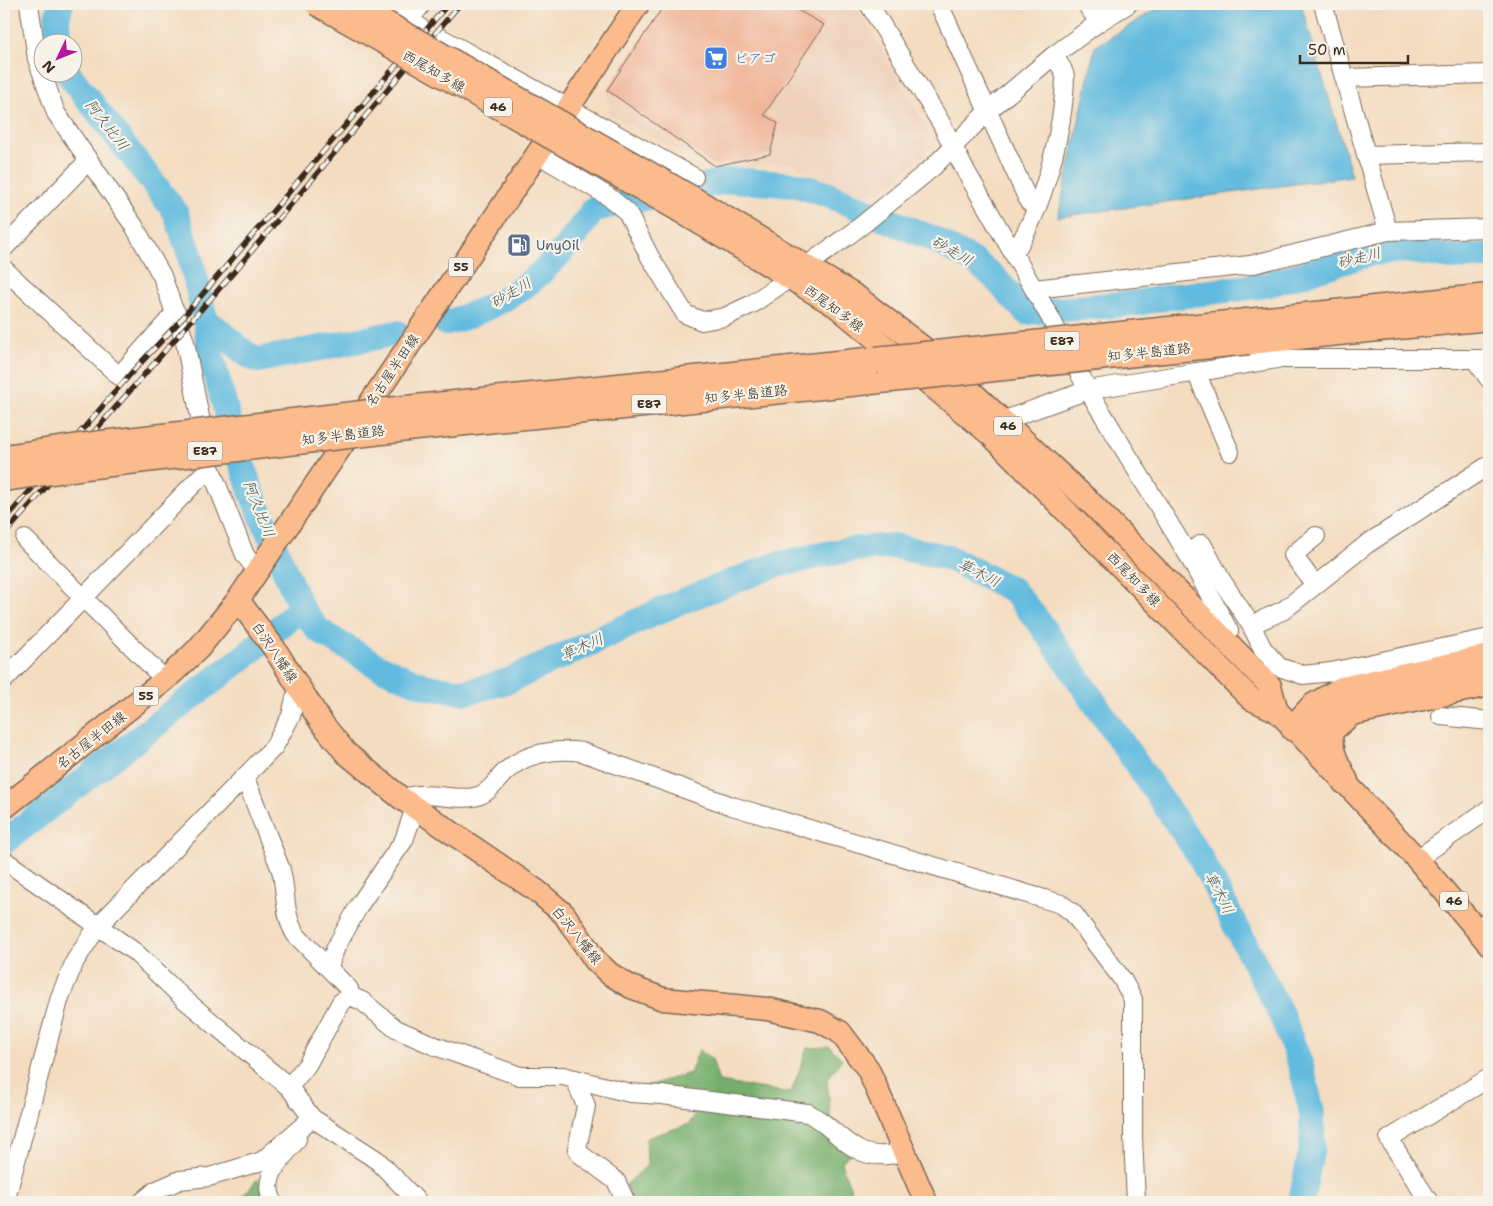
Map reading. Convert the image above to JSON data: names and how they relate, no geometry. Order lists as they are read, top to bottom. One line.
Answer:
{"streets":{"highway":["E87","知多半島道路"],"main road":["西尾知多線","46","55","名古屋半田線","白沢八幡線"]},"crossings":[["名古屋半田線","白沢八幡線"]],"water":["阿久比川","砂走川","草木川"],"places":{"supermarket":["ピアゴ"],"fuel station":["UnyOil"]},"scale_bar":"50 m","north":"bottom left"}
